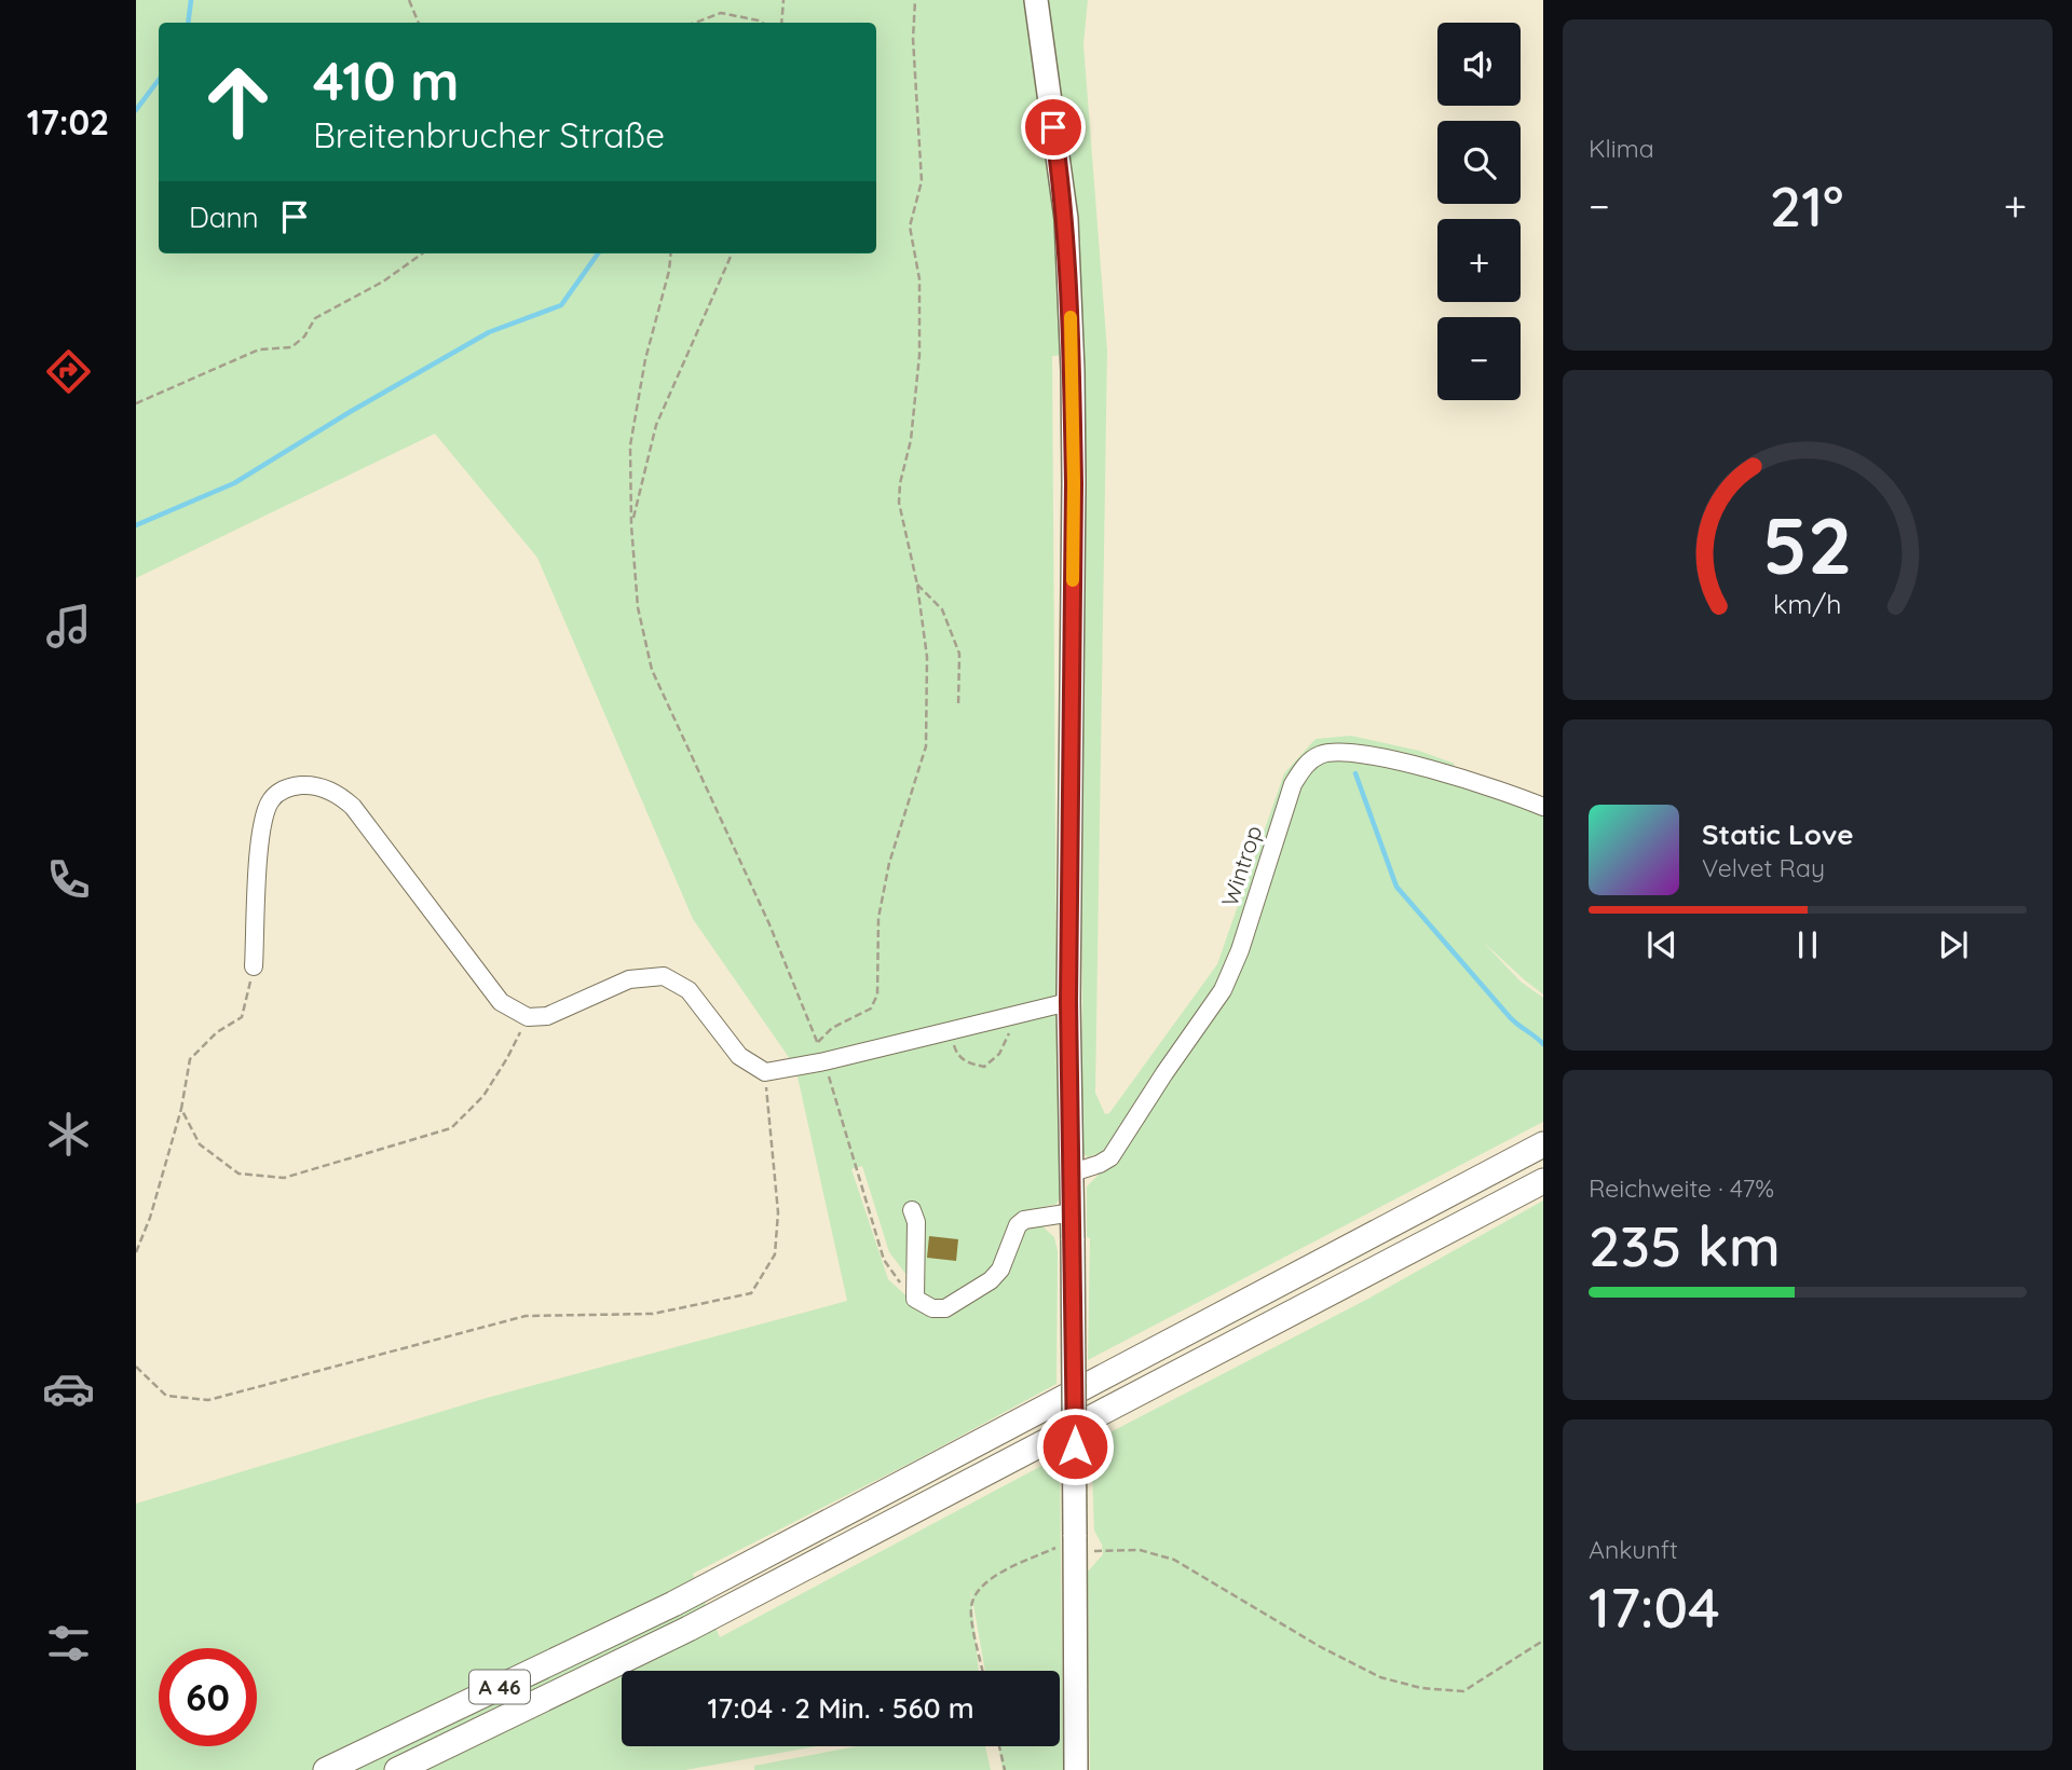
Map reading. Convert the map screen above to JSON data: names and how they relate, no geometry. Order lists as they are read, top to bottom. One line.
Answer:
{"streets":{"highway":["A 46"],"street":["Wintrop"]},"page":{"tabs":"17:02","tile":["Klima",["Reichweite · 47%","235 km"],["Ankunft","17:04"]],"map_buttons":["+","−"],"turn":["410 m","Breitenbrucher Straße"],"heat":["−","21°","+"],"then":"Dann","song":["Static Love","Velvet Ray"],"limit":"60","trip":"17:04 · 2 Min. · 560 m","gauge":["52","km/h"]}}
